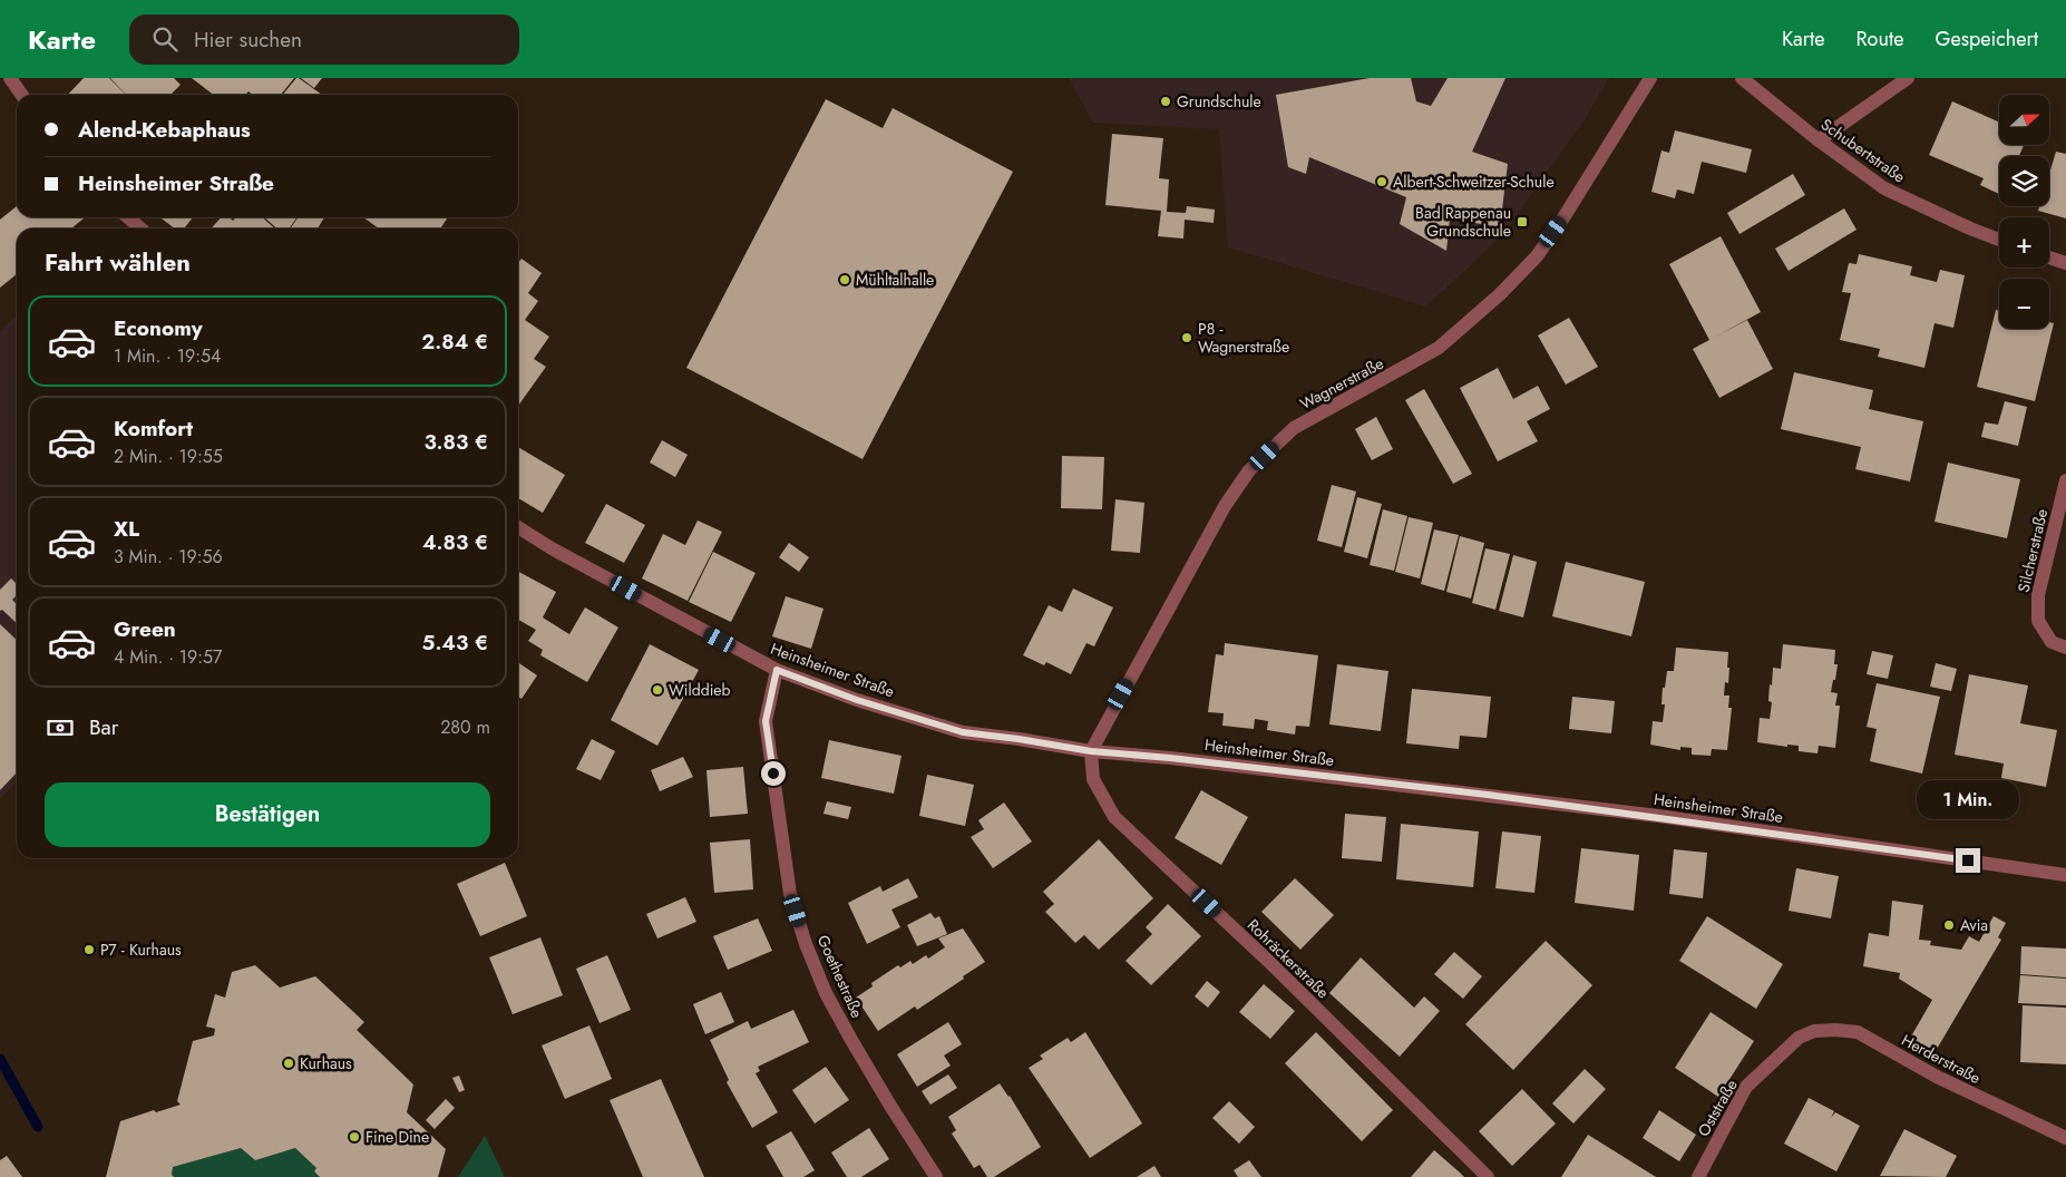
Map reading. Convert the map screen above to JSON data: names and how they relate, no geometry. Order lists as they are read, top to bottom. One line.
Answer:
{"streets":{"street":["Schubertstraße","Wagnerstraße","Silcherstraße","Heinsheimer Straße","Rohräckerstraße","Goethestraße","Herderstraße","Oststraße"]},"crossings":[["Wagnerstraße","Heinsheimer Straße"],["Wagnerstraße","Rohräckerstraße"],["Heinsheimer Straße","Rohräckerstraße"],["Heinsheimer Straße","Goethestraße"],["Herderstraße","Oststraße"]],"places":{"other":["Grundschule","Albert-Schweitzer-Schule","Mühltalhalle","P8 - Wagnerstraße","Wilddieb","Avia","P7 - Kurhaus","Kurhaus","Fine Dine"],"transit":["Bad Rappenau Grundschule"]},"north":"right","page":{"header":"Karte","search":"Hier suchen","nav":["Karte","Route","Gespeichert"],"map_buttons":["+","−"],"banner":["Alend-Kebaphaus","Heinsheimer Straße"],"heading":"Fahrt wählen","list":[{"name":"Economy","note":"1 Min. · 19:54","value":"2.84 €"},{"name":"Komfort","note":"2 Min. · 19:55","value":"3.83 €"},{"name":"XL","note":"3 Min. · 19:56","value":"4.83 €"},{"name":"Green","note":"4 Min. · 19:57","value":"5.43 €"}],"pay":["Bar","280 m"],"buttons":"Bestätigen","bubble":"1 Min."}}
